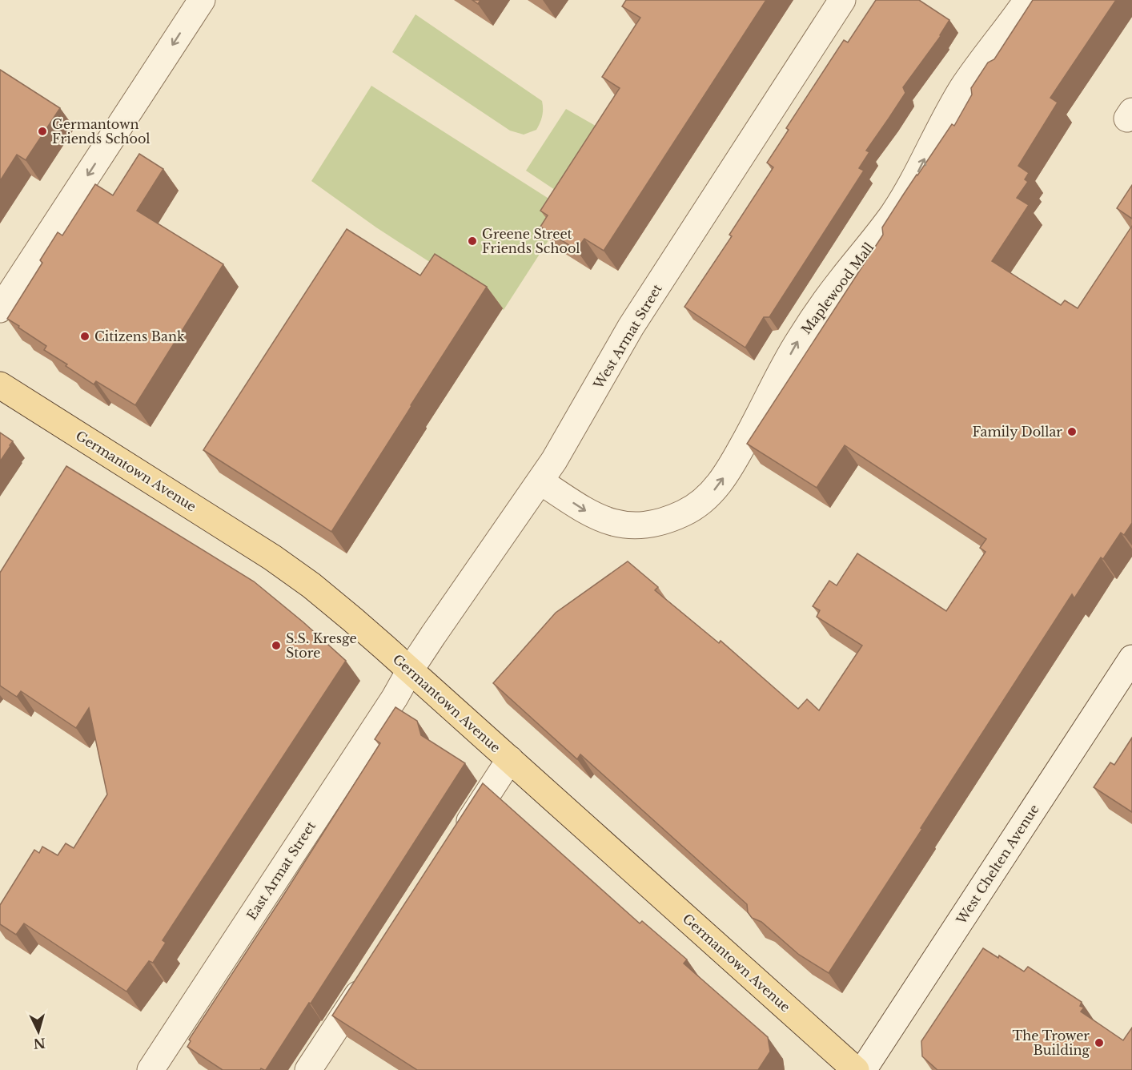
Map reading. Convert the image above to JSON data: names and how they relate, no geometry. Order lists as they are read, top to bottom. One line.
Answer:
{"streets":{"main road":["Germantown Avenue"],"street":["Maplewood Mall","West Armat Street","West Chelten Avenue","East Armat Street"]},"crossings":[["Maplewood Mall","West Armat Street"],["West Armat Street","Germantown Avenue"],["West Armat Street","East Armat Street"],["Germantown Avenue","East Armat Street"]],"one_way":["Maplewood Mall"],"places":["Germantown Friends School","Greene Street Friends School","Citizens Bank","Family Dollar","S.S. Kresge Store","The Trower Building"],"north":"bottom"}
